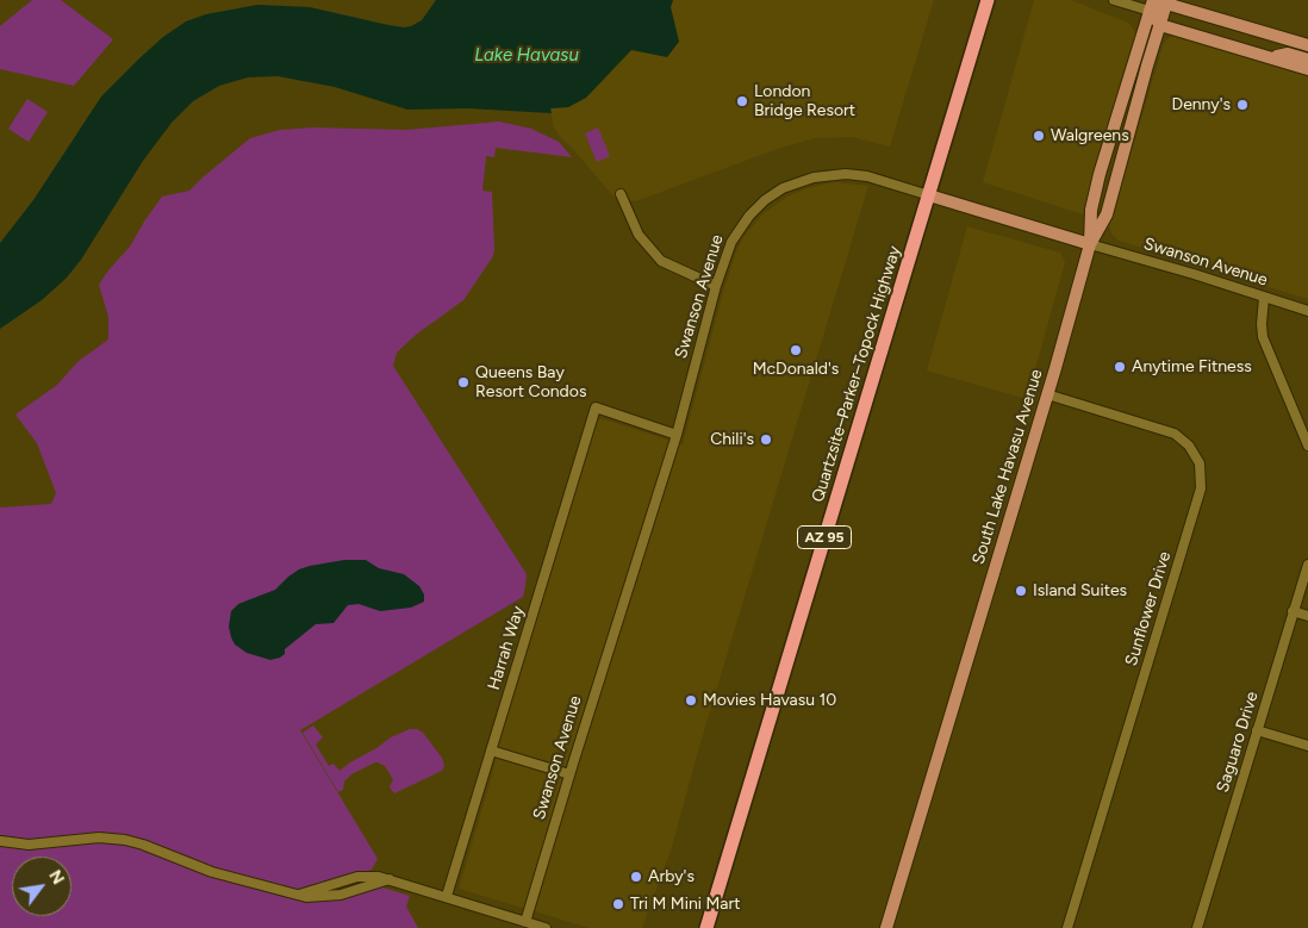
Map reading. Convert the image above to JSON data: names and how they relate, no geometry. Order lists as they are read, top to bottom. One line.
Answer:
{"streets":{"highway":["Quartzsite–Parker–Topock Highway","AZ 95"],"main road":["Swanson Avenue","South Lake Havasu Avenue"],"street":["Sunflower Drive","Harrah Way","Saguaro Drive"]},"crossings":[["Swanson Avenue","Quartzsite–Parker–Topock Highway"],["Swanson Avenue","South Lake Havasu Avenue"],["Swanson Avenue","Harrah Way"],["South Lake Havasu Avenue","Sunflower Drive"]],"water":["Lake Havasu"],"places":["London Bridge Resort","Denny's","Walgreens","McDonald's","Anytime Fitness","Queens Bay Resort Condos","Chili's","Island Suites","Movies Havasu 10","Arby's","Tri M Mini Mart"],"north":"top right"}
